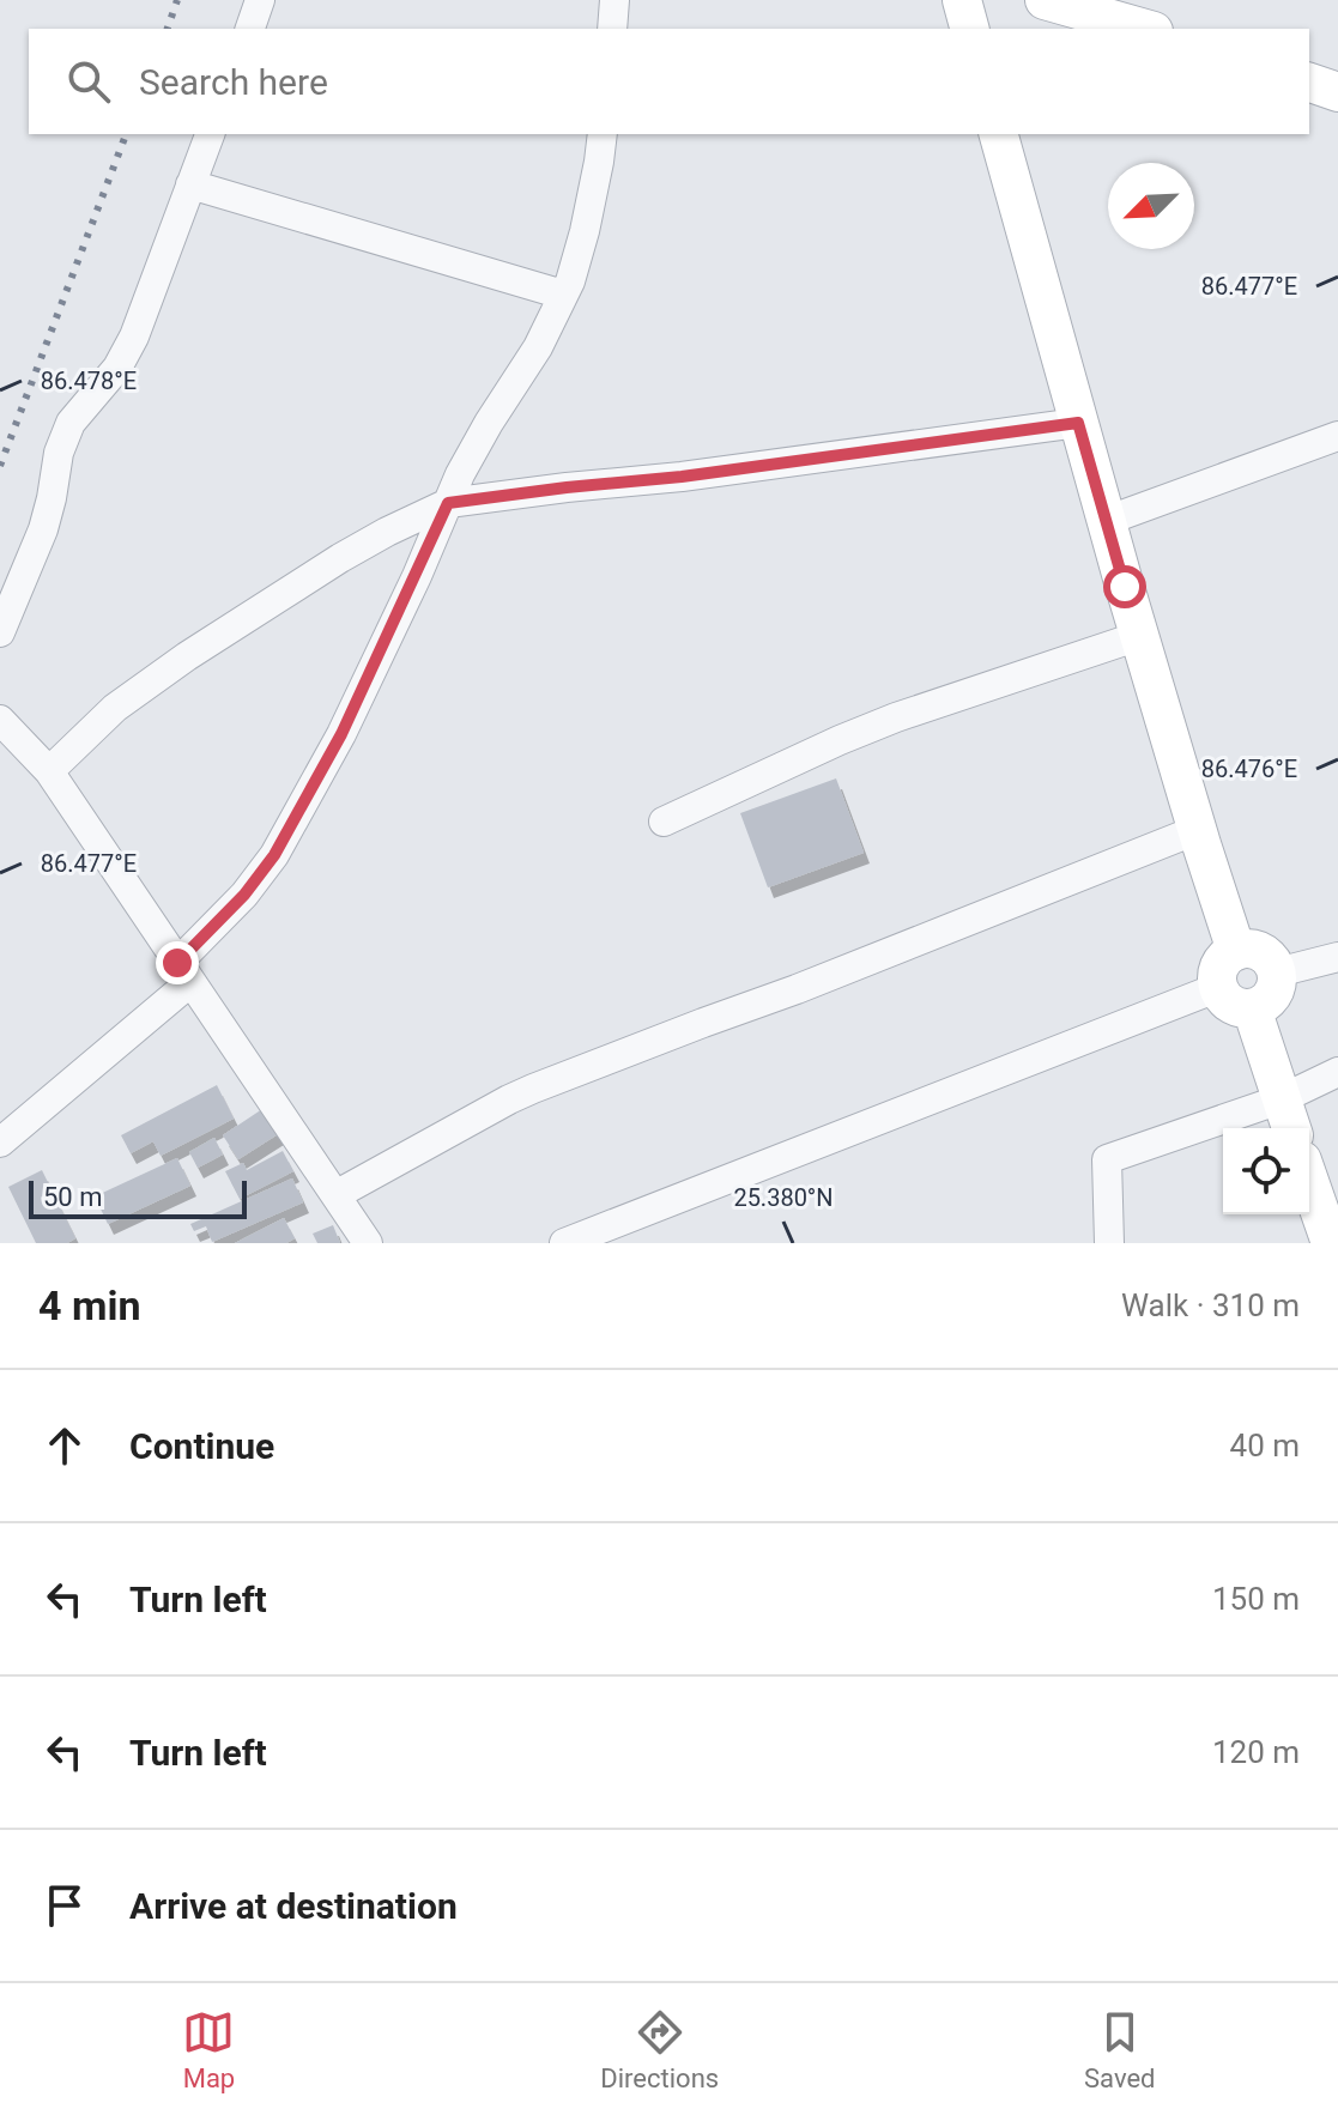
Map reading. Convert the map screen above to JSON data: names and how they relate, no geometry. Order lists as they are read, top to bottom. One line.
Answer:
{"scale_bar":"50 m","north":"bottom left","page":{"search":"Search here","scale":"50 m","heading":["4 min","Walk · 310 m"],"list":[["Continue","40 m"],["Turn left","150 m"],["Turn left","120 m"],"Arrive at destination"],"nav":["Map","Directions","Saved"]},"coordinates":["86.477°E","86.478°E","86.476°E","25.380°N"]}
